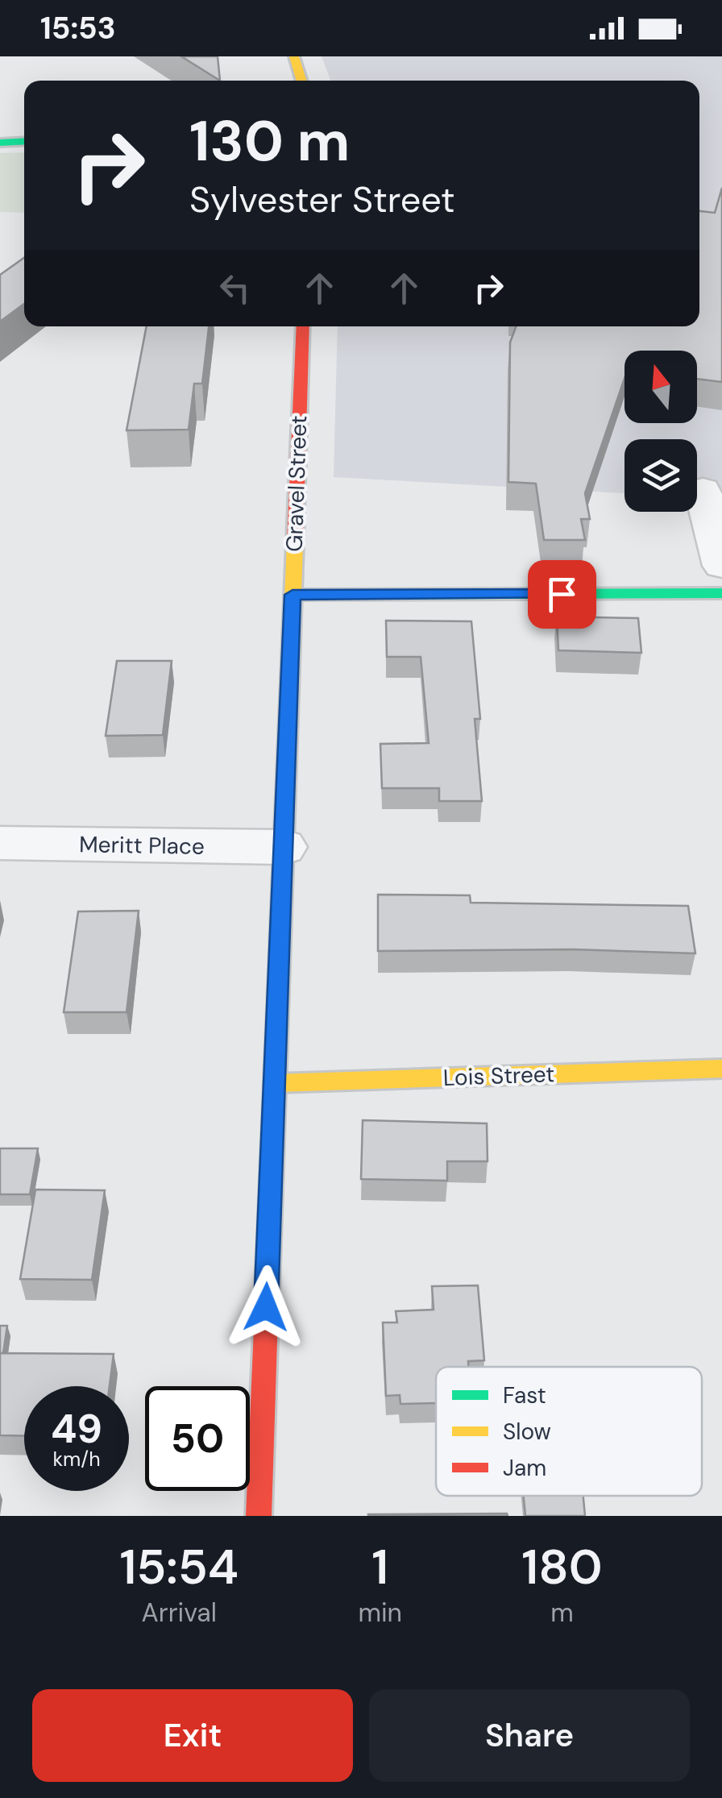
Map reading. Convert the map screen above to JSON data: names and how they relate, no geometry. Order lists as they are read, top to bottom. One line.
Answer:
{"streets":{"main road":["Gravel Street","Lois Street"],"street":["Meritt Place"]},"crossings":[["Gravel Street","Meritt Place"],["Gravel Street","Lois Street"]],"legend":["Fast","Slow","Jam"],"north":"top","page":{"status":"15:53","turn":["130 m","Sylvester Street"],"speed":"49 km/h","limit":"50","eta":["15:54","Arrival","1","min","180","m"],"buttons":["Exit","Share"]}}
